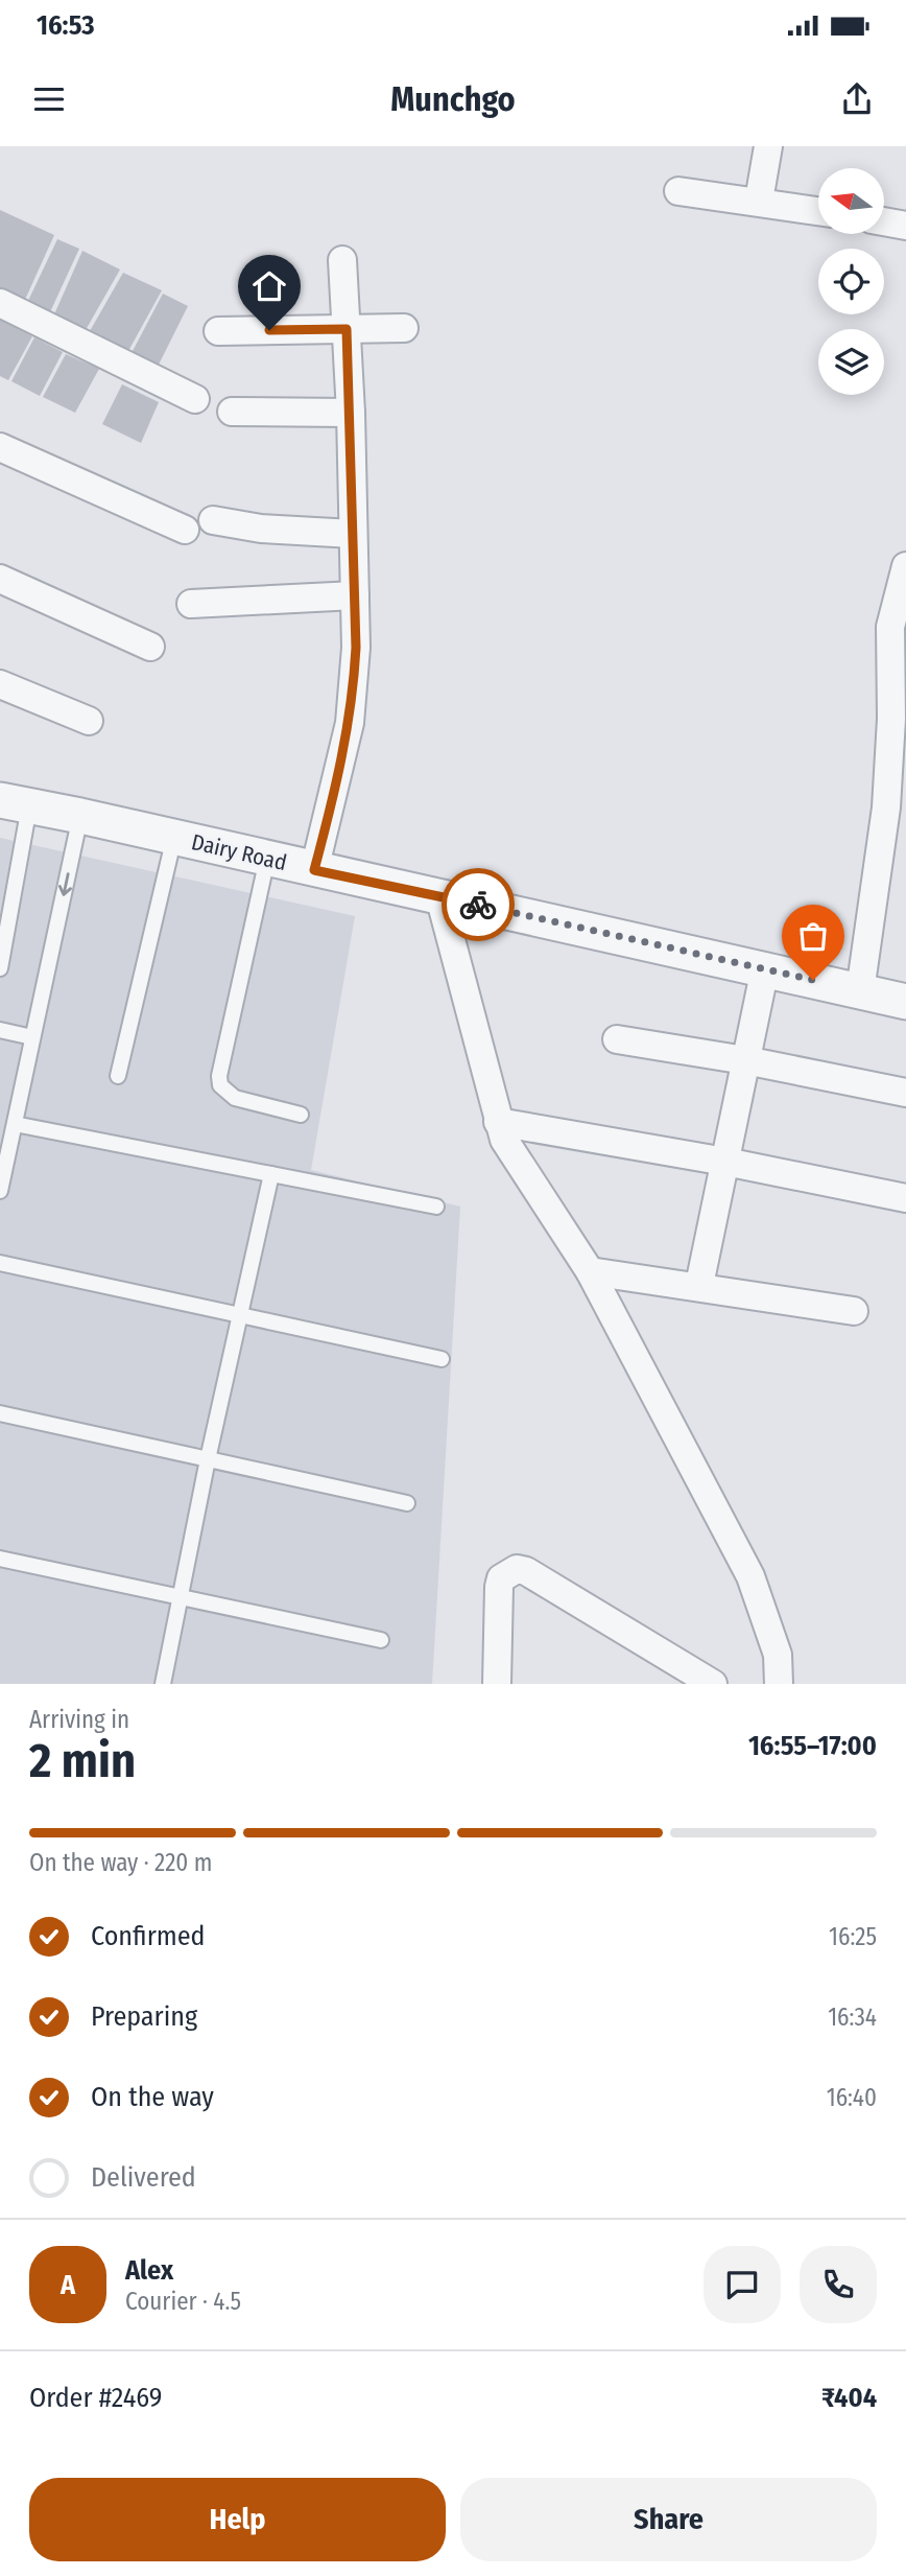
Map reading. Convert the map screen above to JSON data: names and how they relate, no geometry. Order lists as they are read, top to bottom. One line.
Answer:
{"streets":{"street":["Dairy Road"]},"north":"left","page":{"status":"16:53","header":"Munchgo","heading":["2 min","Arriving in","16:55–17:00"],"panel":["Alex","Courier · 4.5","Order #2469","₹404"],"bar":"On the way · 220 m","list":[["Confirmed","16:25"],["Preparing","16:34"],["On the way","16:40"],"Delivered"],"round":"A","buttons":["Help","Share"]}}
